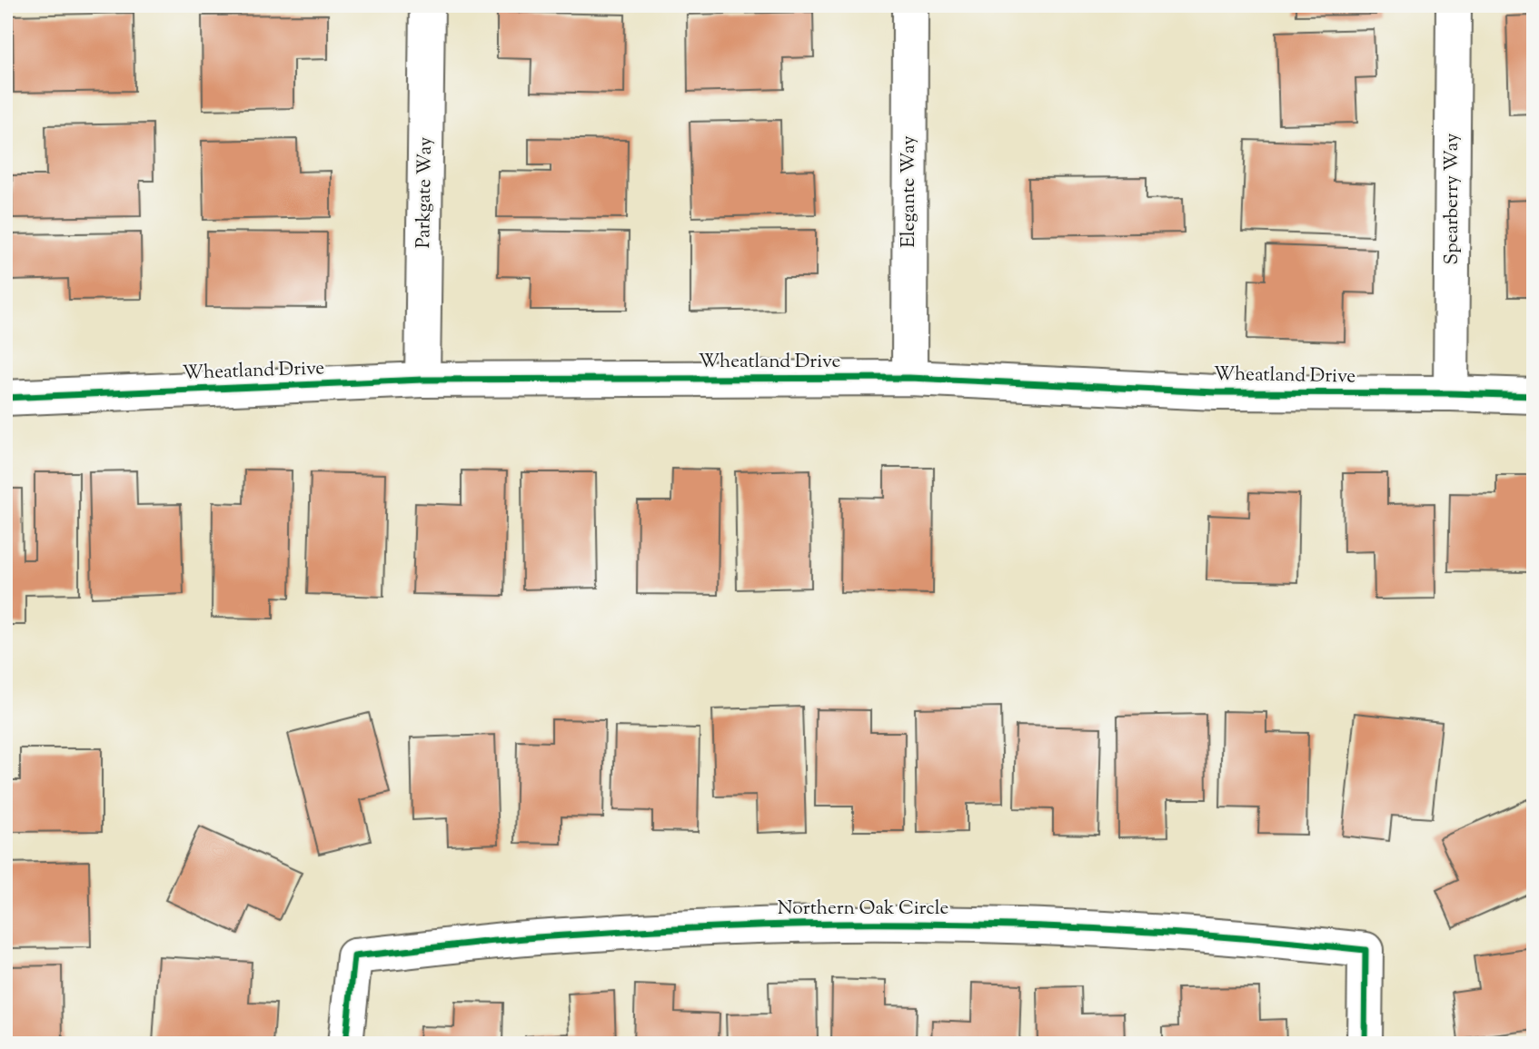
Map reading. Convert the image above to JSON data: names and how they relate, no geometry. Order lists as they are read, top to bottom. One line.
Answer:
{"streets":{"street":["Elegante Way","Parkgate Way","Spearberry Way","Wheatland Drive","Northern Oak Circle"]},"crossings":[["Elegante Way","Wheatland Drive"],["Parkgate Way","Wheatland Drive"],["Spearberry Way","Wheatland Drive"]]}
